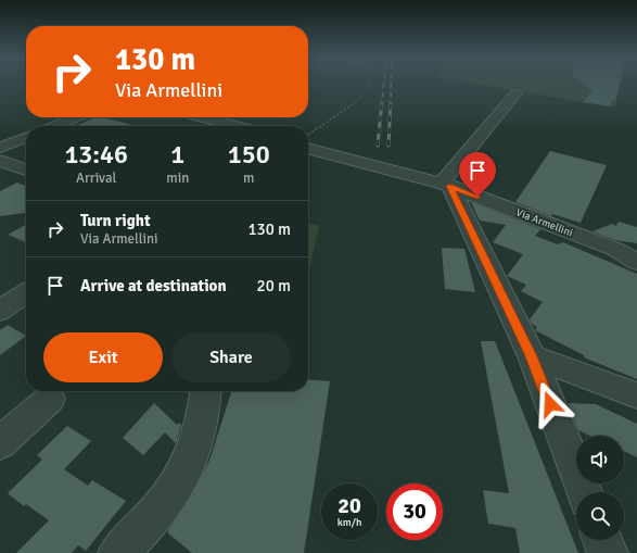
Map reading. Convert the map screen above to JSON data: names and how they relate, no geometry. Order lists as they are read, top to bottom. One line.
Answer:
{"streets":{"street":["Via Armellini"]},"page":{"turn":["130 m","Via Armellini"],"eta":["13:46","Arrival","1","min","150","m"],"list":[{"name":"Turn right","note":"Via Armellini","value":"130 m"},{"name":"Arrive at destination","value":"20 m"}],"buttons":["Exit","Share"],"speed":"20 km/h","limit":"30"}}
